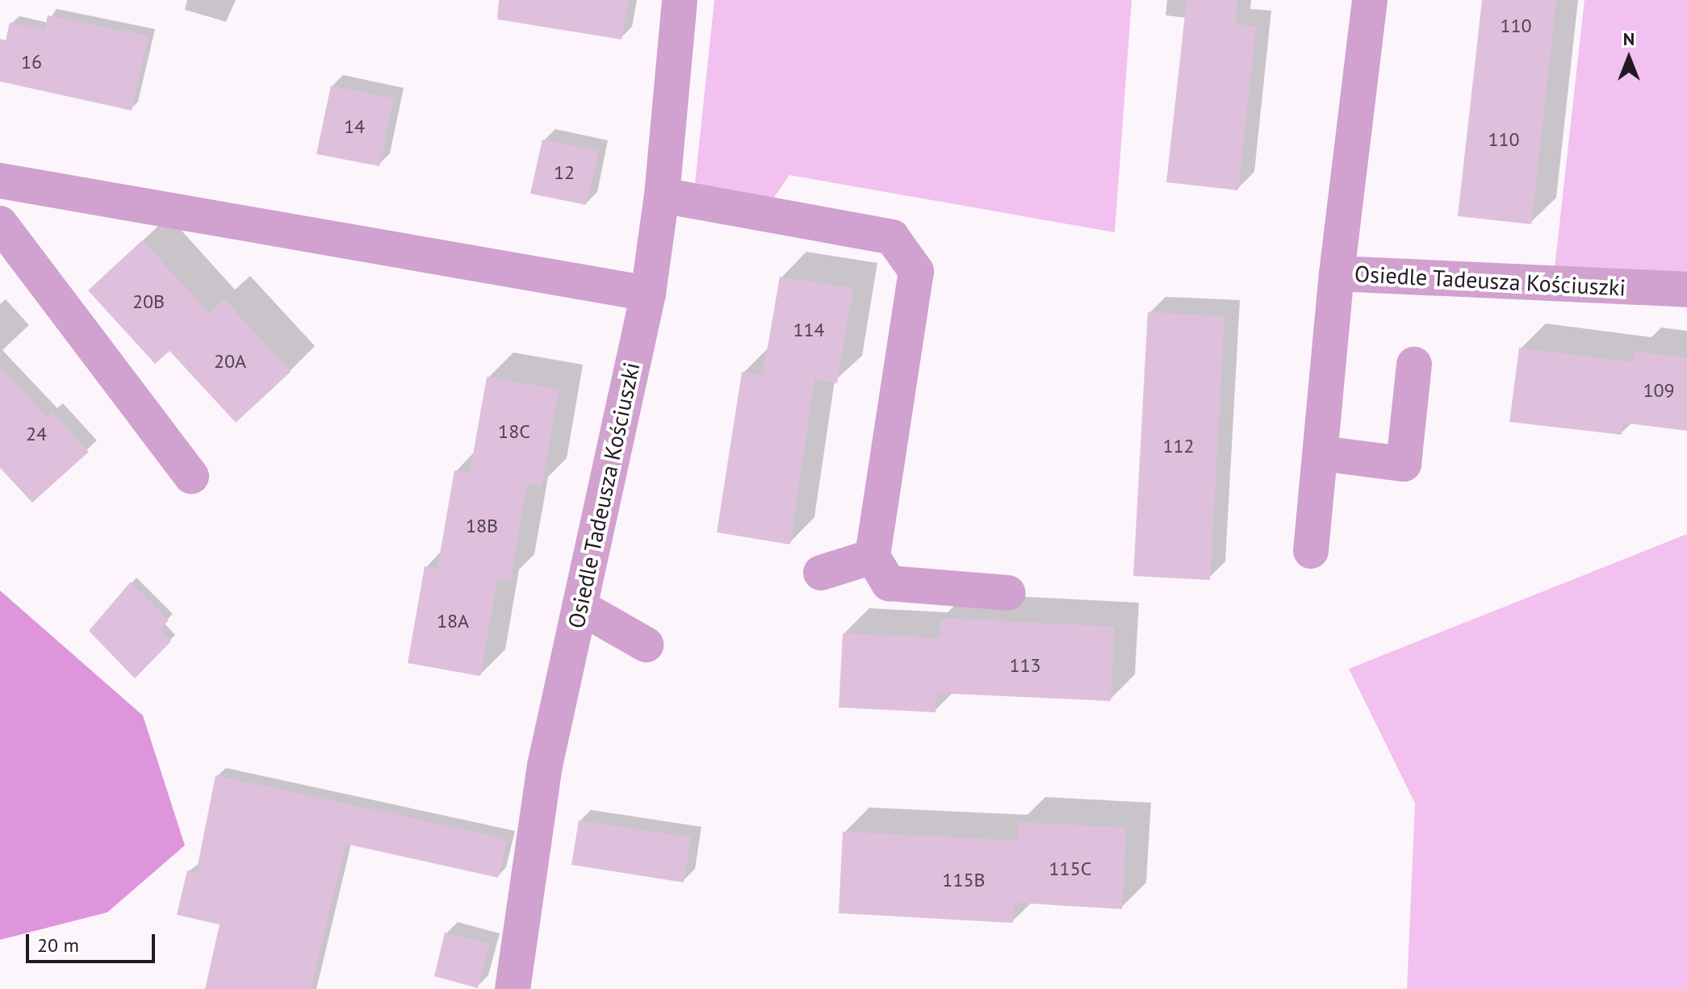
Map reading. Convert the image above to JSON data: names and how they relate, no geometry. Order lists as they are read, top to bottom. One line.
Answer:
{"streets":{"street":["Osiedle Tadeusza Kościuszki"]},"house_numbers":["110","16","14","110","12","20B","114","20A","109","18C","24","112","18B","18A","113","115C","115B"],"scale_bar":"20 m","north":"top"}
